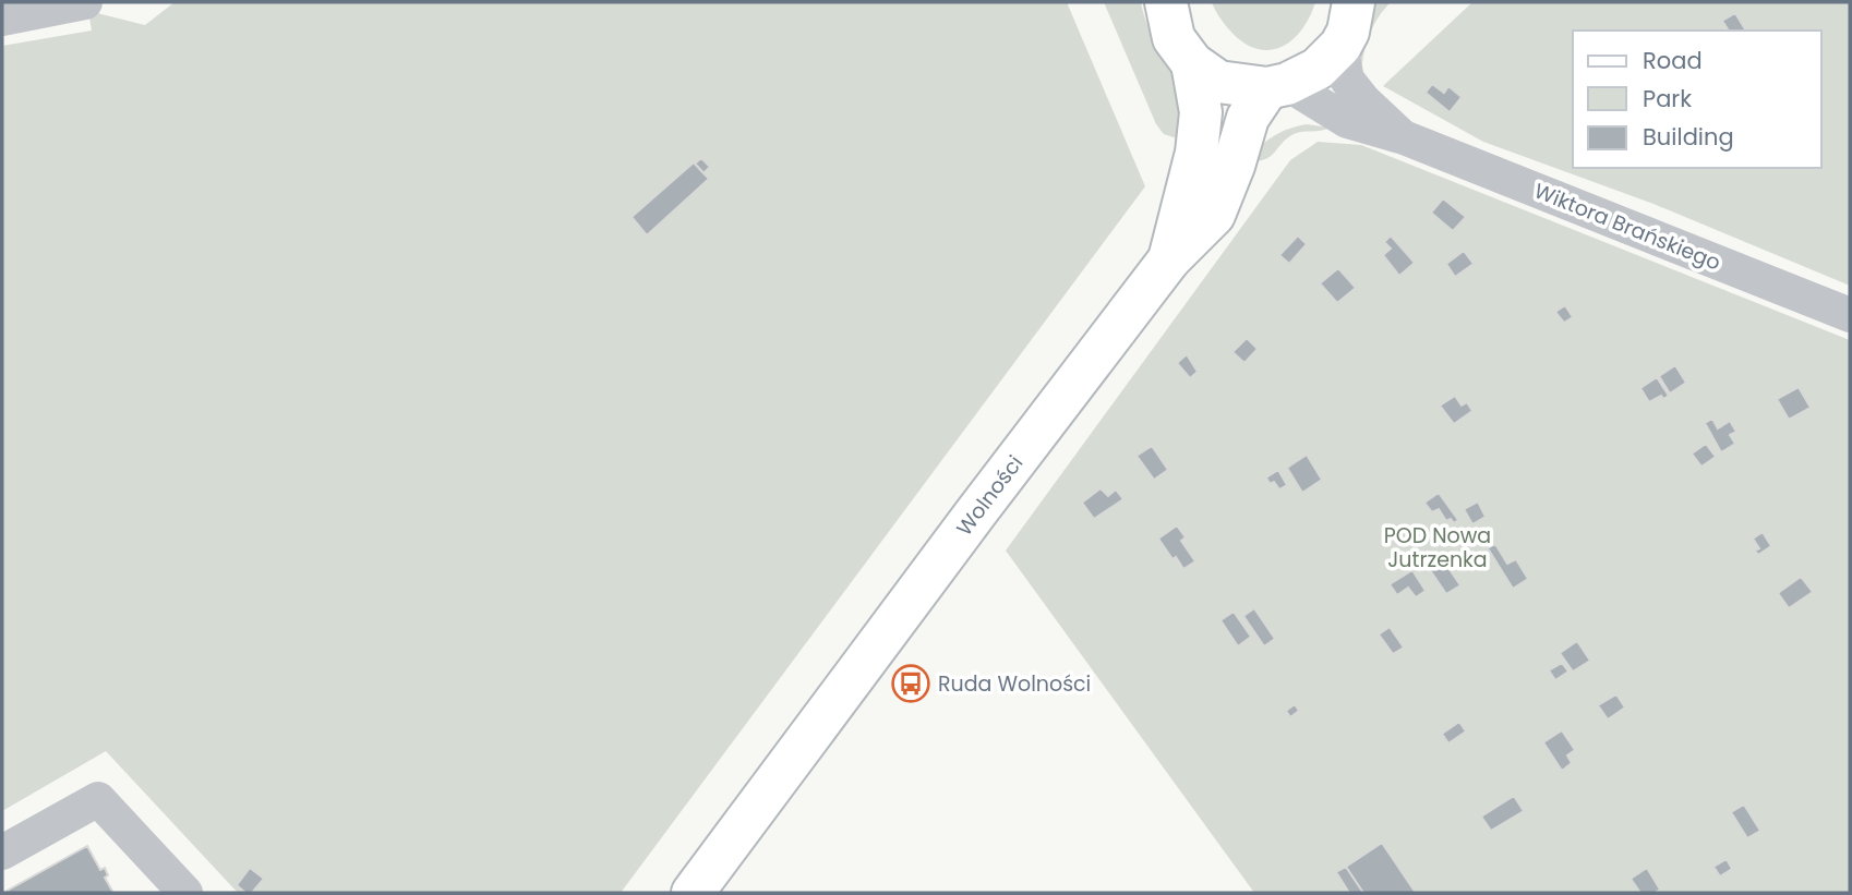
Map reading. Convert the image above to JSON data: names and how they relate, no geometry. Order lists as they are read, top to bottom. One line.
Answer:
{"streets":{"street":["Wiktora Brańskiego","Wolności"]},"crossings":[["Wiktora Brańskiego","Wolności"]],"parks":["POD Nowa Jutrzenka"],"places":{"bus stop":["Ruda Wolności"]},"legend":["Road","Park","Building"]}
